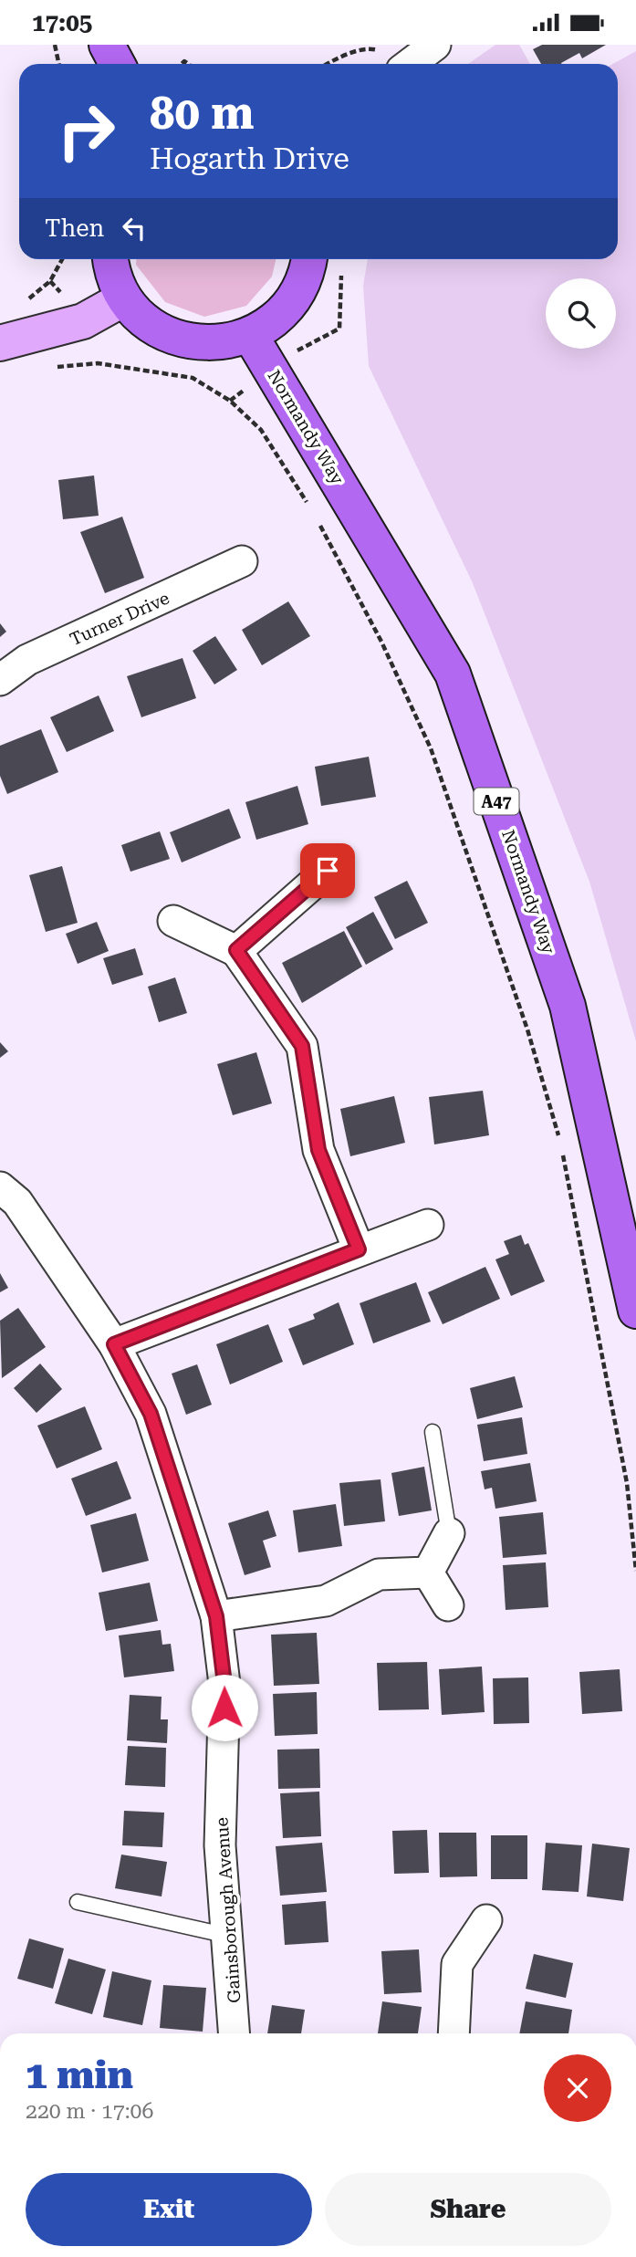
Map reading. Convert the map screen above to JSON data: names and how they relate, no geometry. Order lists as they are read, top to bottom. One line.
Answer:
{"streets":{"main road":["Normandy Way","A47"],"street":["Turner Drive","Gainsborough Avenue"]},"page":{"status":"17:05","turn":["80 m","Hogarth Drive"],"then":"Then","heading":["1 min","220 m · 17:06"],"buttons":["Exit","Share"]}}
